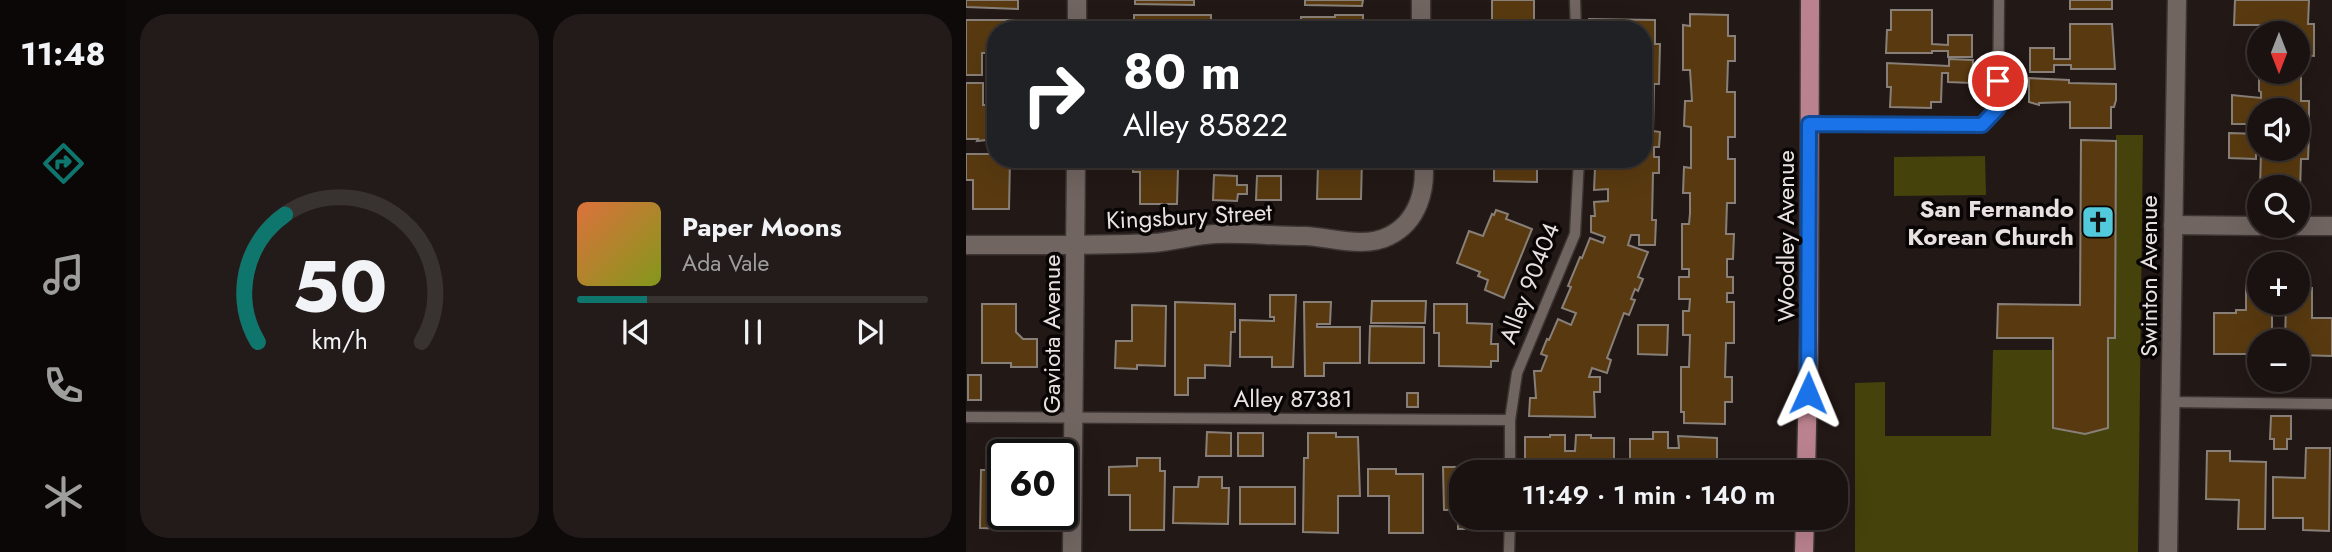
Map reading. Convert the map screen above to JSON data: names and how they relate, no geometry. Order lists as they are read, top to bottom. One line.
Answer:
{"streets":{"main road":["Woodley Avenue"],"street":["Kingsbury Street","Swinton Avenue","Gaviota Avenue"],"lane":["Alley 90404","Alley 87381"]},"crossings":[["Kingsbury Street","Gaviota Avenue"],["Alley 90404","Alley 87381"],["Gaviota Avenue","Alley 87381"]],"places":{"church":["San Fernando Korean Church"]},"north":"bottom","page":{"tabs":"11:48","map_buttons":["+","−"],"turn":["80 m","Alley 85822"],"song":["Paper Moons","Ada Vale"],"limit":"60","trip":"11:49 · 1 min · 140 m","gauge":["50","km/h"]}}
